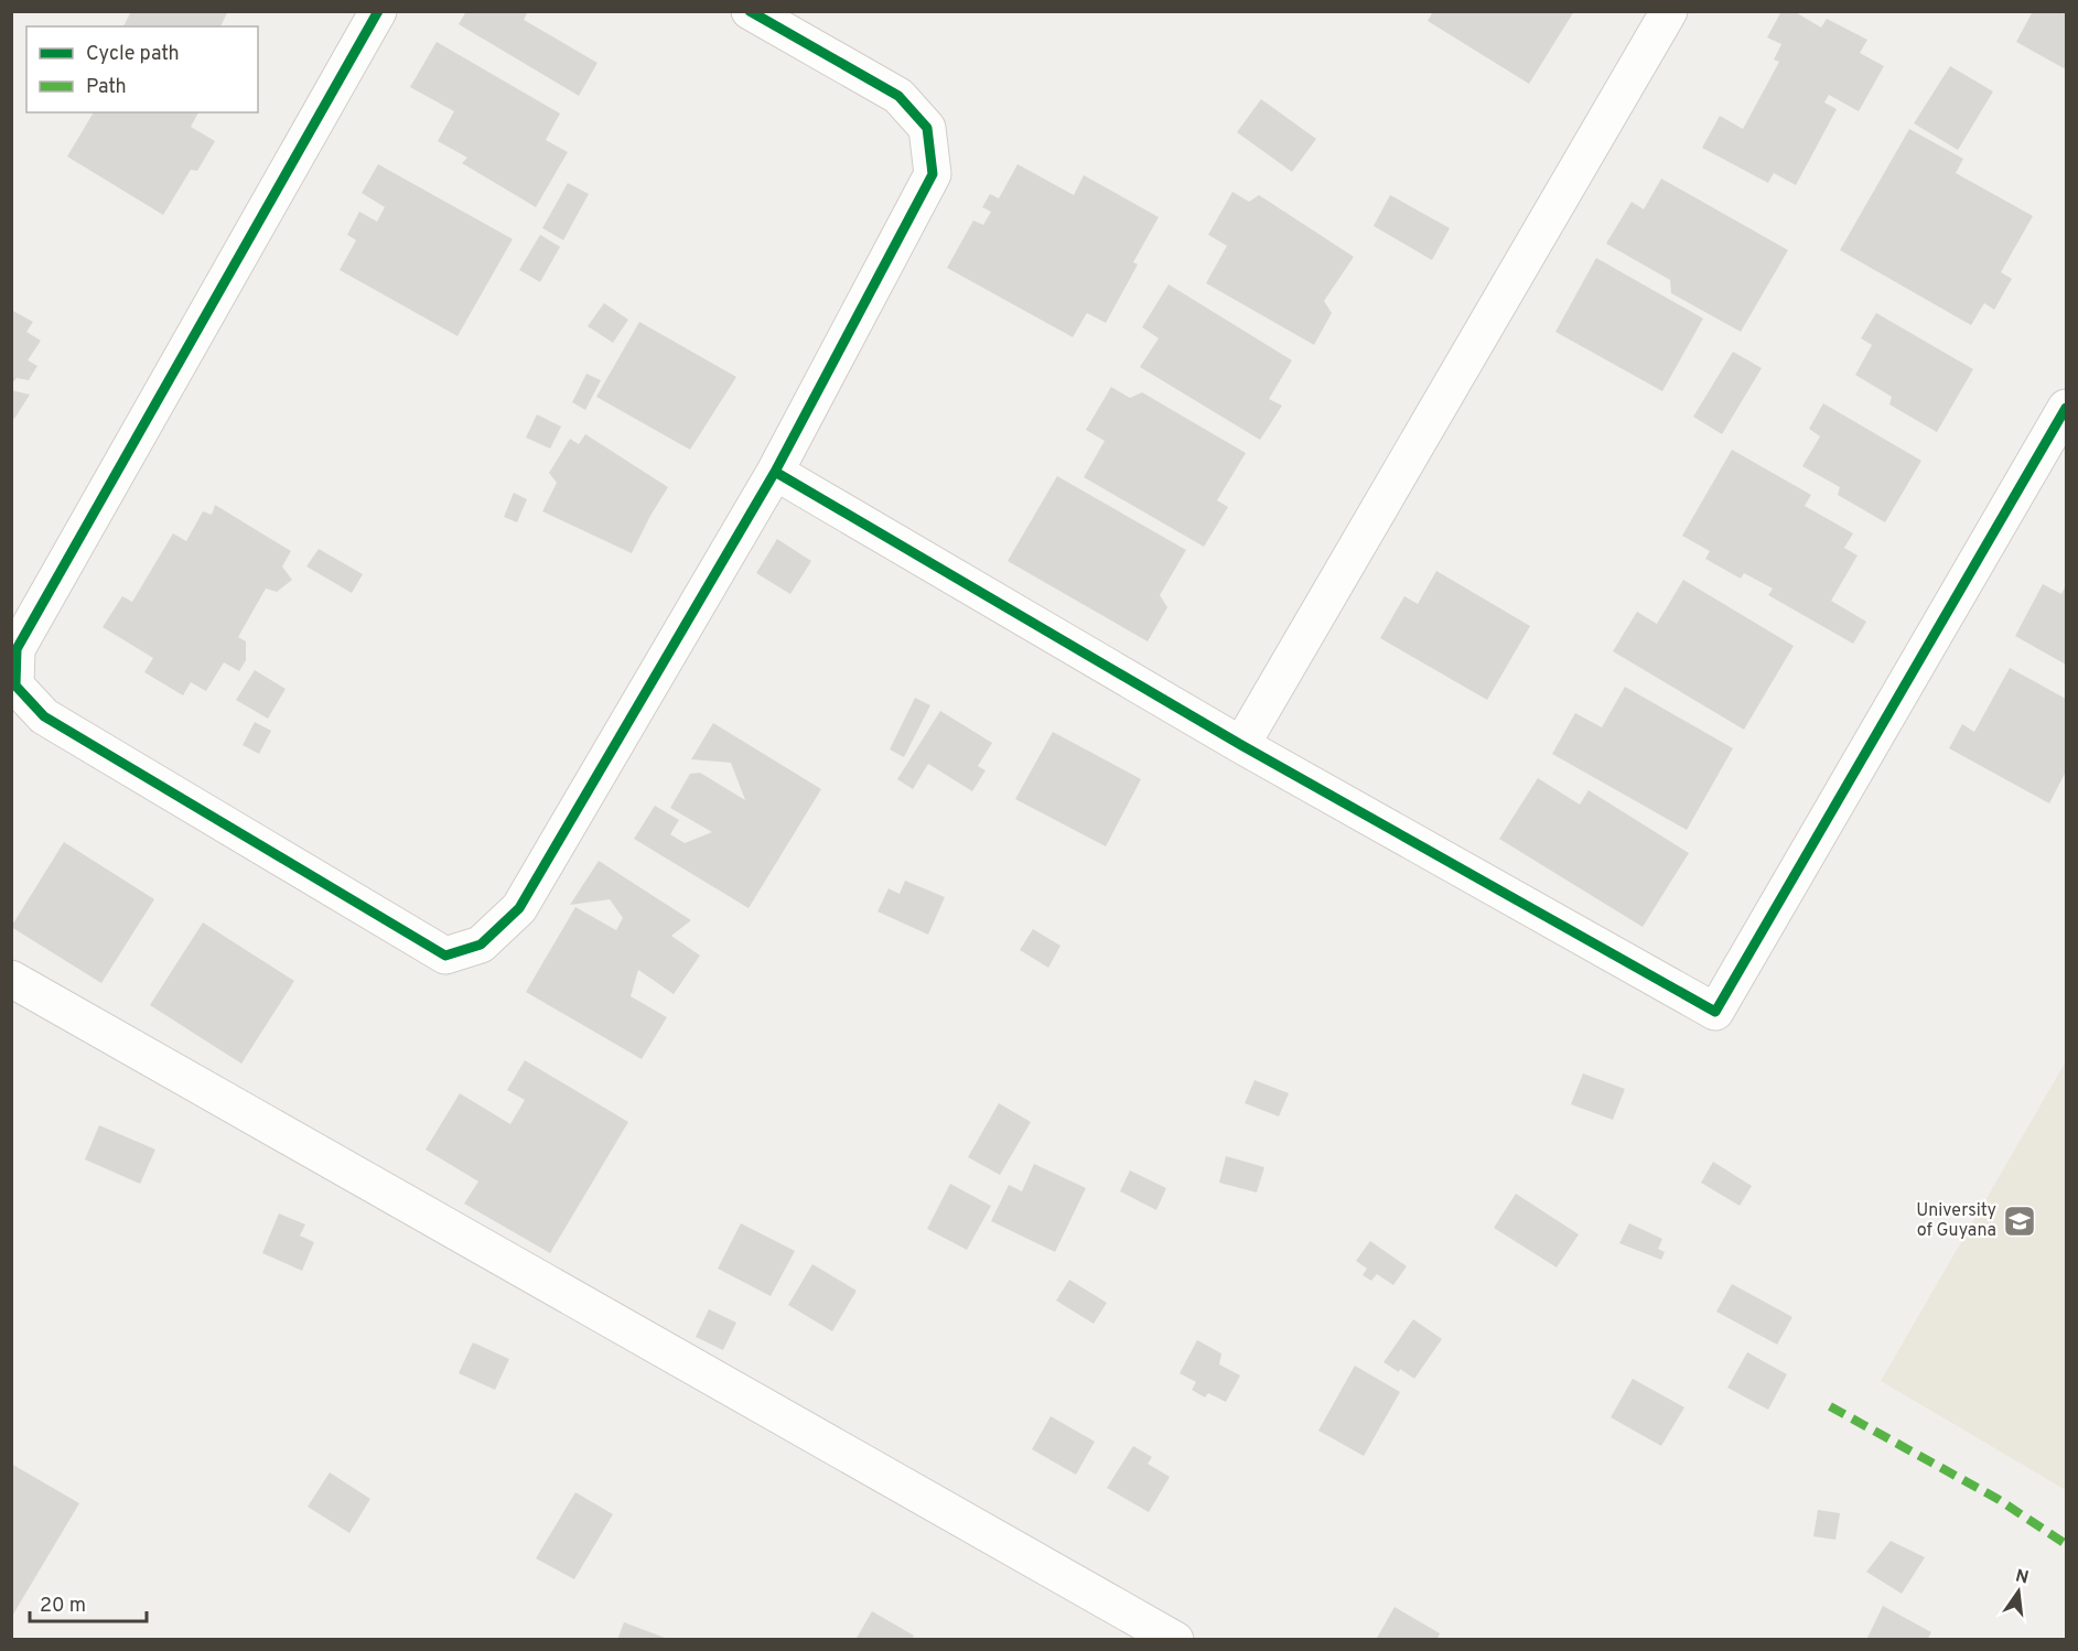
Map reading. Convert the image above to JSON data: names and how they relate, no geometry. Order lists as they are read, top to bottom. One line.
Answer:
{"places":{"school or university":["University of Guyana"]},"legend":["Cycle path","Path"],"scale_bar":"20 m","north":"top"}
